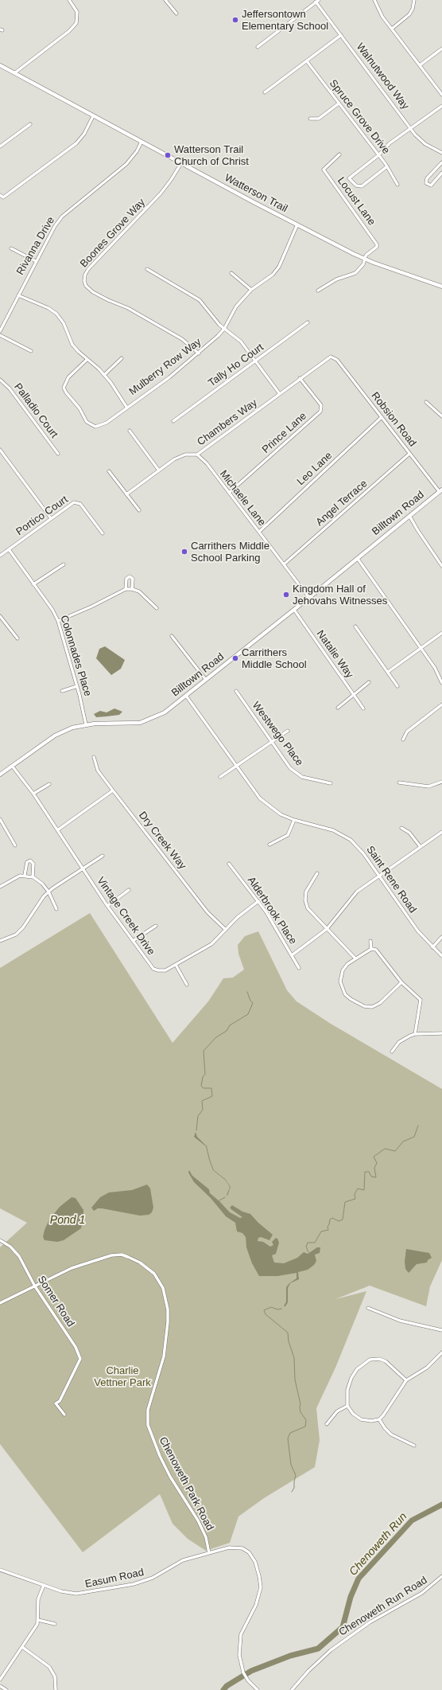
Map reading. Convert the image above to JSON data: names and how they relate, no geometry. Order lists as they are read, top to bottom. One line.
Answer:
{"streets":{"main road":["Watterson Trail","Billtown Road"],"street":["Walnutwood Way","Spruce Grove Drive","Locust Lane","Boones Grove Way","Rivanna Drive","Tally Ho Court","Mulberry Row Way","Palladio Court","Robsion Road","Chambers Way","Prince Lane","Leo Lane","Michaele Lane","Angel Terrace","Portico Court","Natalie Way","Colonnades Place","Westwego Place","Dry Creek Way","Saint Rene Road","Alderbrook Place","Vintage Creek Drive","Somer Road","Chenoweth Park Road","Easum Road","Chenoweth Run Road"]},"crossings":[["Watterson Trail","Locust Lane"],["Watterson Trail","Boones Grove Way"],["Watterson Trail","Rivanna Drive"],["Watterson Trail","Mulberry Row Way"],["Boones Grove Way","Mulberry Row Way"],["Robsion Road","Chambers Way"],["Robsion Road","Leo Lane"],["Robsion Road","Angel Terrace"],["Robsion Road","Billtown Road"],["Chambers Way","Prince Lane"],["Chambers Way","Michaele Lane"],["Prince Lane","Michaele Lane"],["Leo Lane","Michaele Lane"],["Michaele Lane","Angel Terrace"],["Michaele Lane","Billtown Road"],["Billtown Road","Natalie Way"],["Billtown Road","Colonnades Place"],["Billtown Road","Saint Rene Road"],["Billtown Road","Vintage Creek Drive"],["Portico Court","Colonnades Place"],["Dry Creek Way","Vintage Creek Drive"],["Alderbrook Place","Vintage Creek Drive"],["Somer Road","Chenoweth Park Road"],["Chenoweth Park Road","Easum Road"]],"water":["Pond 1","Chenoweth Run"],"parks":["Charlie Vettner Park"],"places":["Jeffersontown Elementary School","Watterson Trail Church of Christ","Carrithers Middle School Parking","Kingdom Hall of Jehovahs Witnesses","Carrithers Middle School"]}
